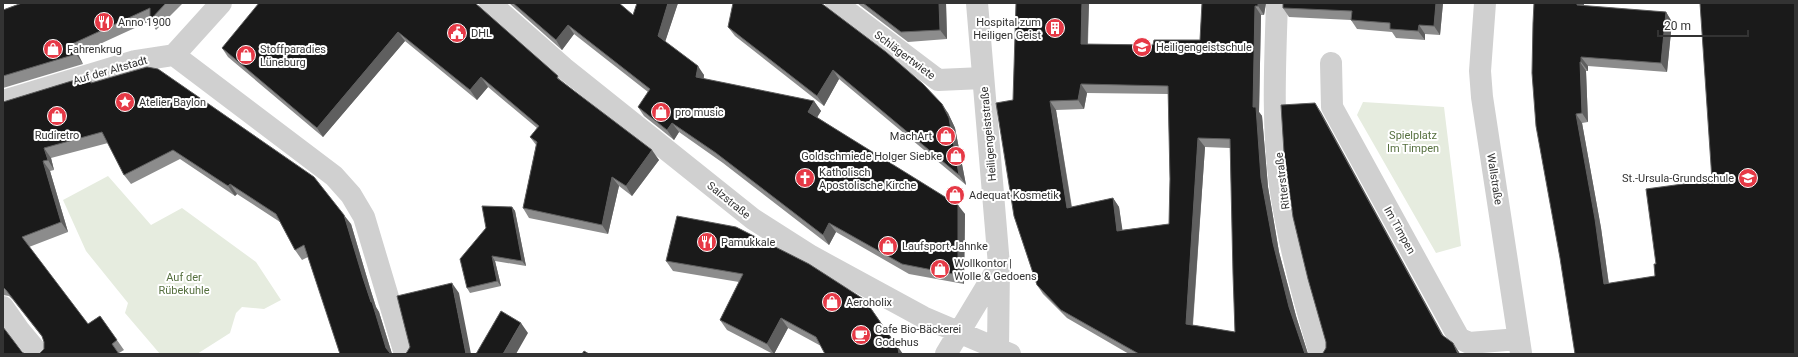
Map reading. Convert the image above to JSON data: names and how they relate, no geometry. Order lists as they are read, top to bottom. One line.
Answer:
{"streets":{"street":["Schlägertwiete","Auf der Altstadt","Heiligengeiststraße","Wallstraße","Ritterstraße","Salzstraße","Im Timpen"]},"crossings":[["Schlägertwiete","Heiligengeiststraße"],["Heiligengeiststraße","Salzstraße"],["Wallstraße","Im Timpen"]],"parks":["Spielplatz Im Timpen","Auf der Rübekuhle"],"places":{"restaurant":["Anno 1900","Pamukkale"],"building":["Hospital zum Heiligen Geist"],"public building":["DHL"],"school or university":["Heiligengeistschule","St.-Ursula-Grundschule"],"shop":["Fahrenkrug","Stoffparadies Lüneburg","pro music","Rudiretro","MachArt","Goldschmiede Holger Siebke","Adequat Kosmetik","Laufsport Jahnke","Wollkontor | Wolle & Gedoens","Aeroholix"],"place":["Atelier Baylon"],"church":["Katholisch Apostolische Kirche"],"cafe":["Cafe Bio-Bäckerei Godehus"]},"scale_bar":"20 m"}
